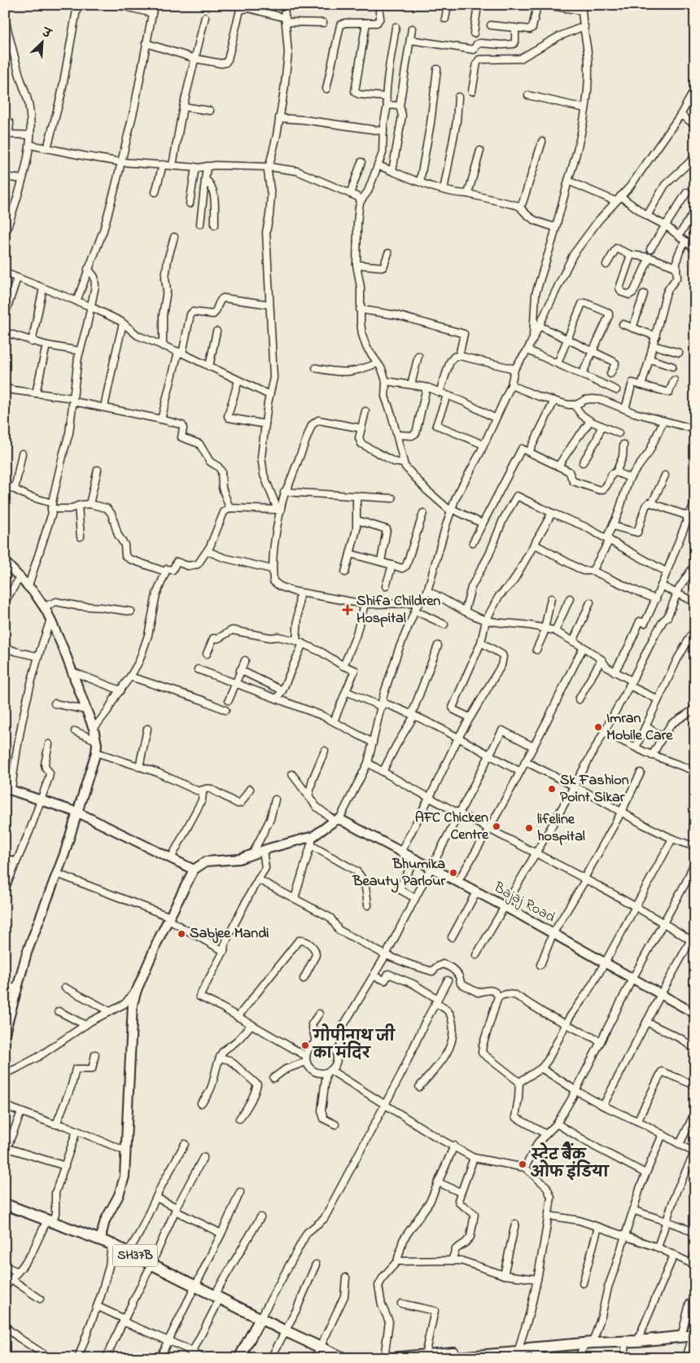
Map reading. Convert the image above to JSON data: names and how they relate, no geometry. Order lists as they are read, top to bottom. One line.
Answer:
{"streets":{"main road":["SH37B"],"street":["Bajaj Road"]},"places":{"health":["Shifa Children Hospital"],"other":["Imran Mobile Care","Sk Fashion Point Sikar","AFC Chicken Centre","lifeline hospital","Bhumika Beauty Parlour","Sabjee Mandi","गोपीनाथ जी का मंदिर","स्टेट बेैंक ओफ इंडिया"]},"north":"top right"}
